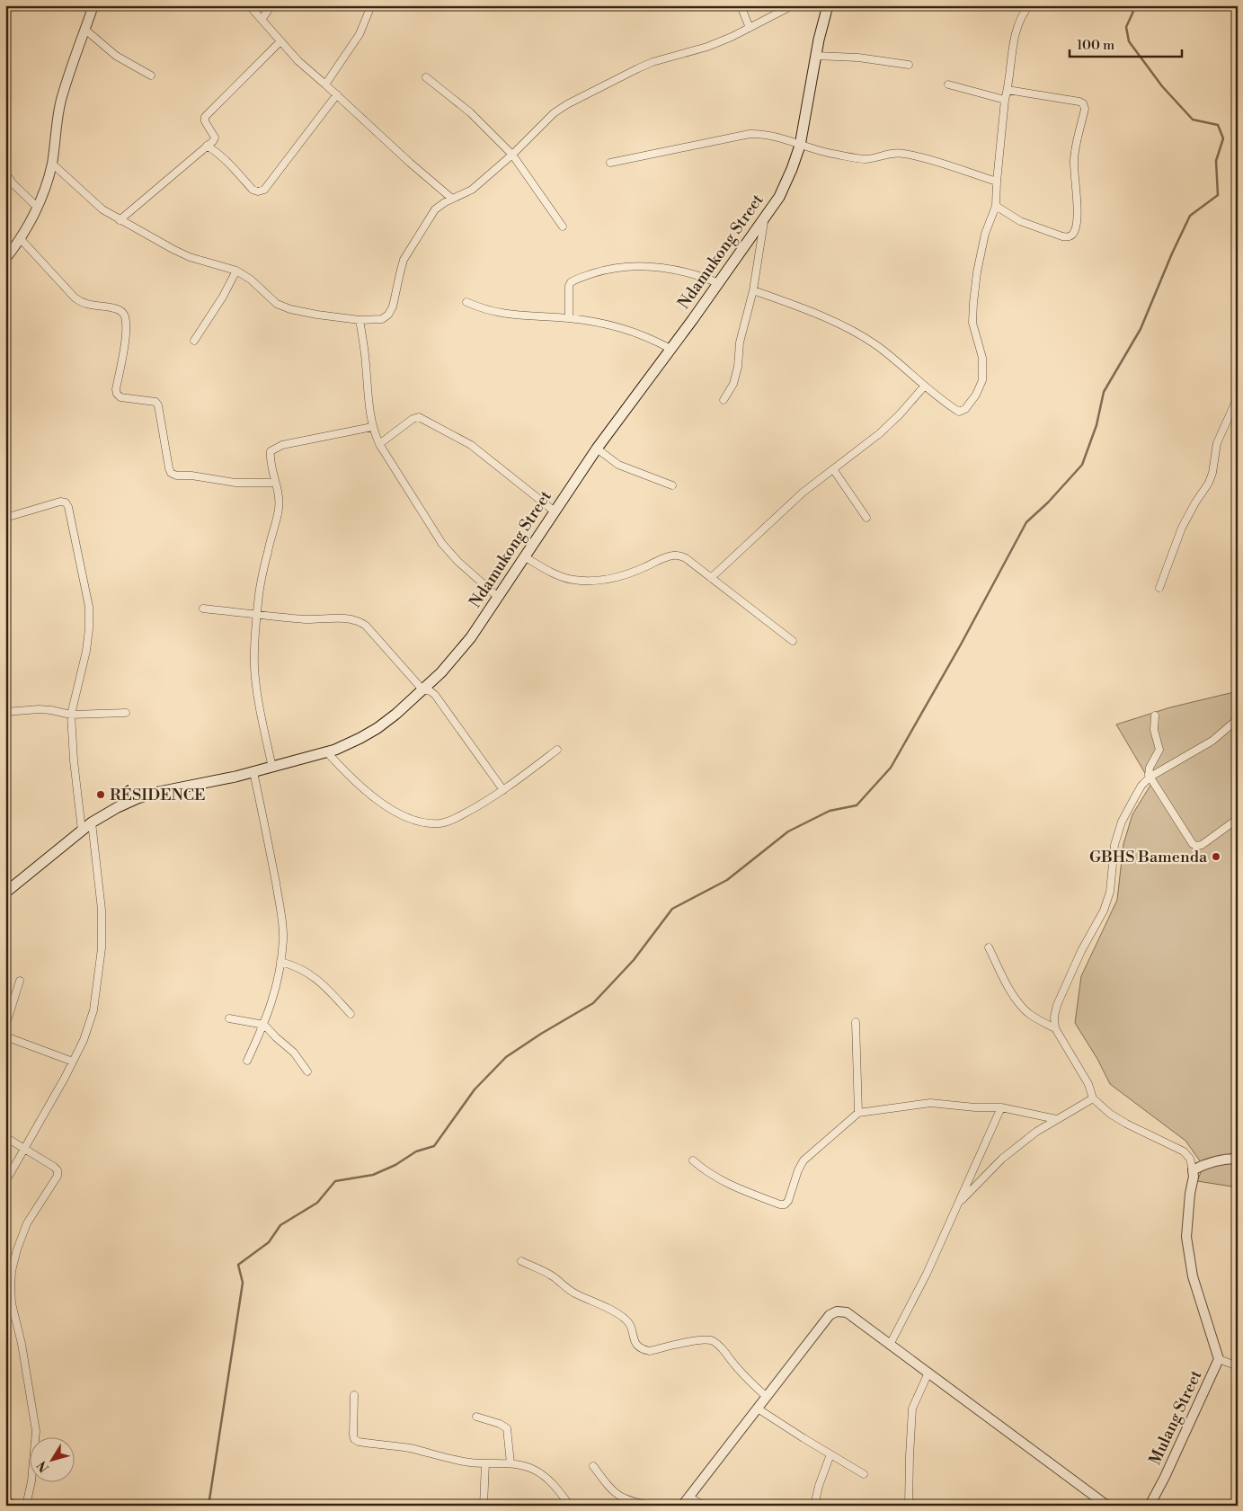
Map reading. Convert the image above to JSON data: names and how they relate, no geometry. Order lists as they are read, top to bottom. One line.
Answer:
{"streets":{"main road":["Ndamukong Street"],"street":["Mulang Street"]},"places":["RÉSIDENCE","GBHS Bamenda"],"scale_bar":"100 m","north":"bottom left"}
